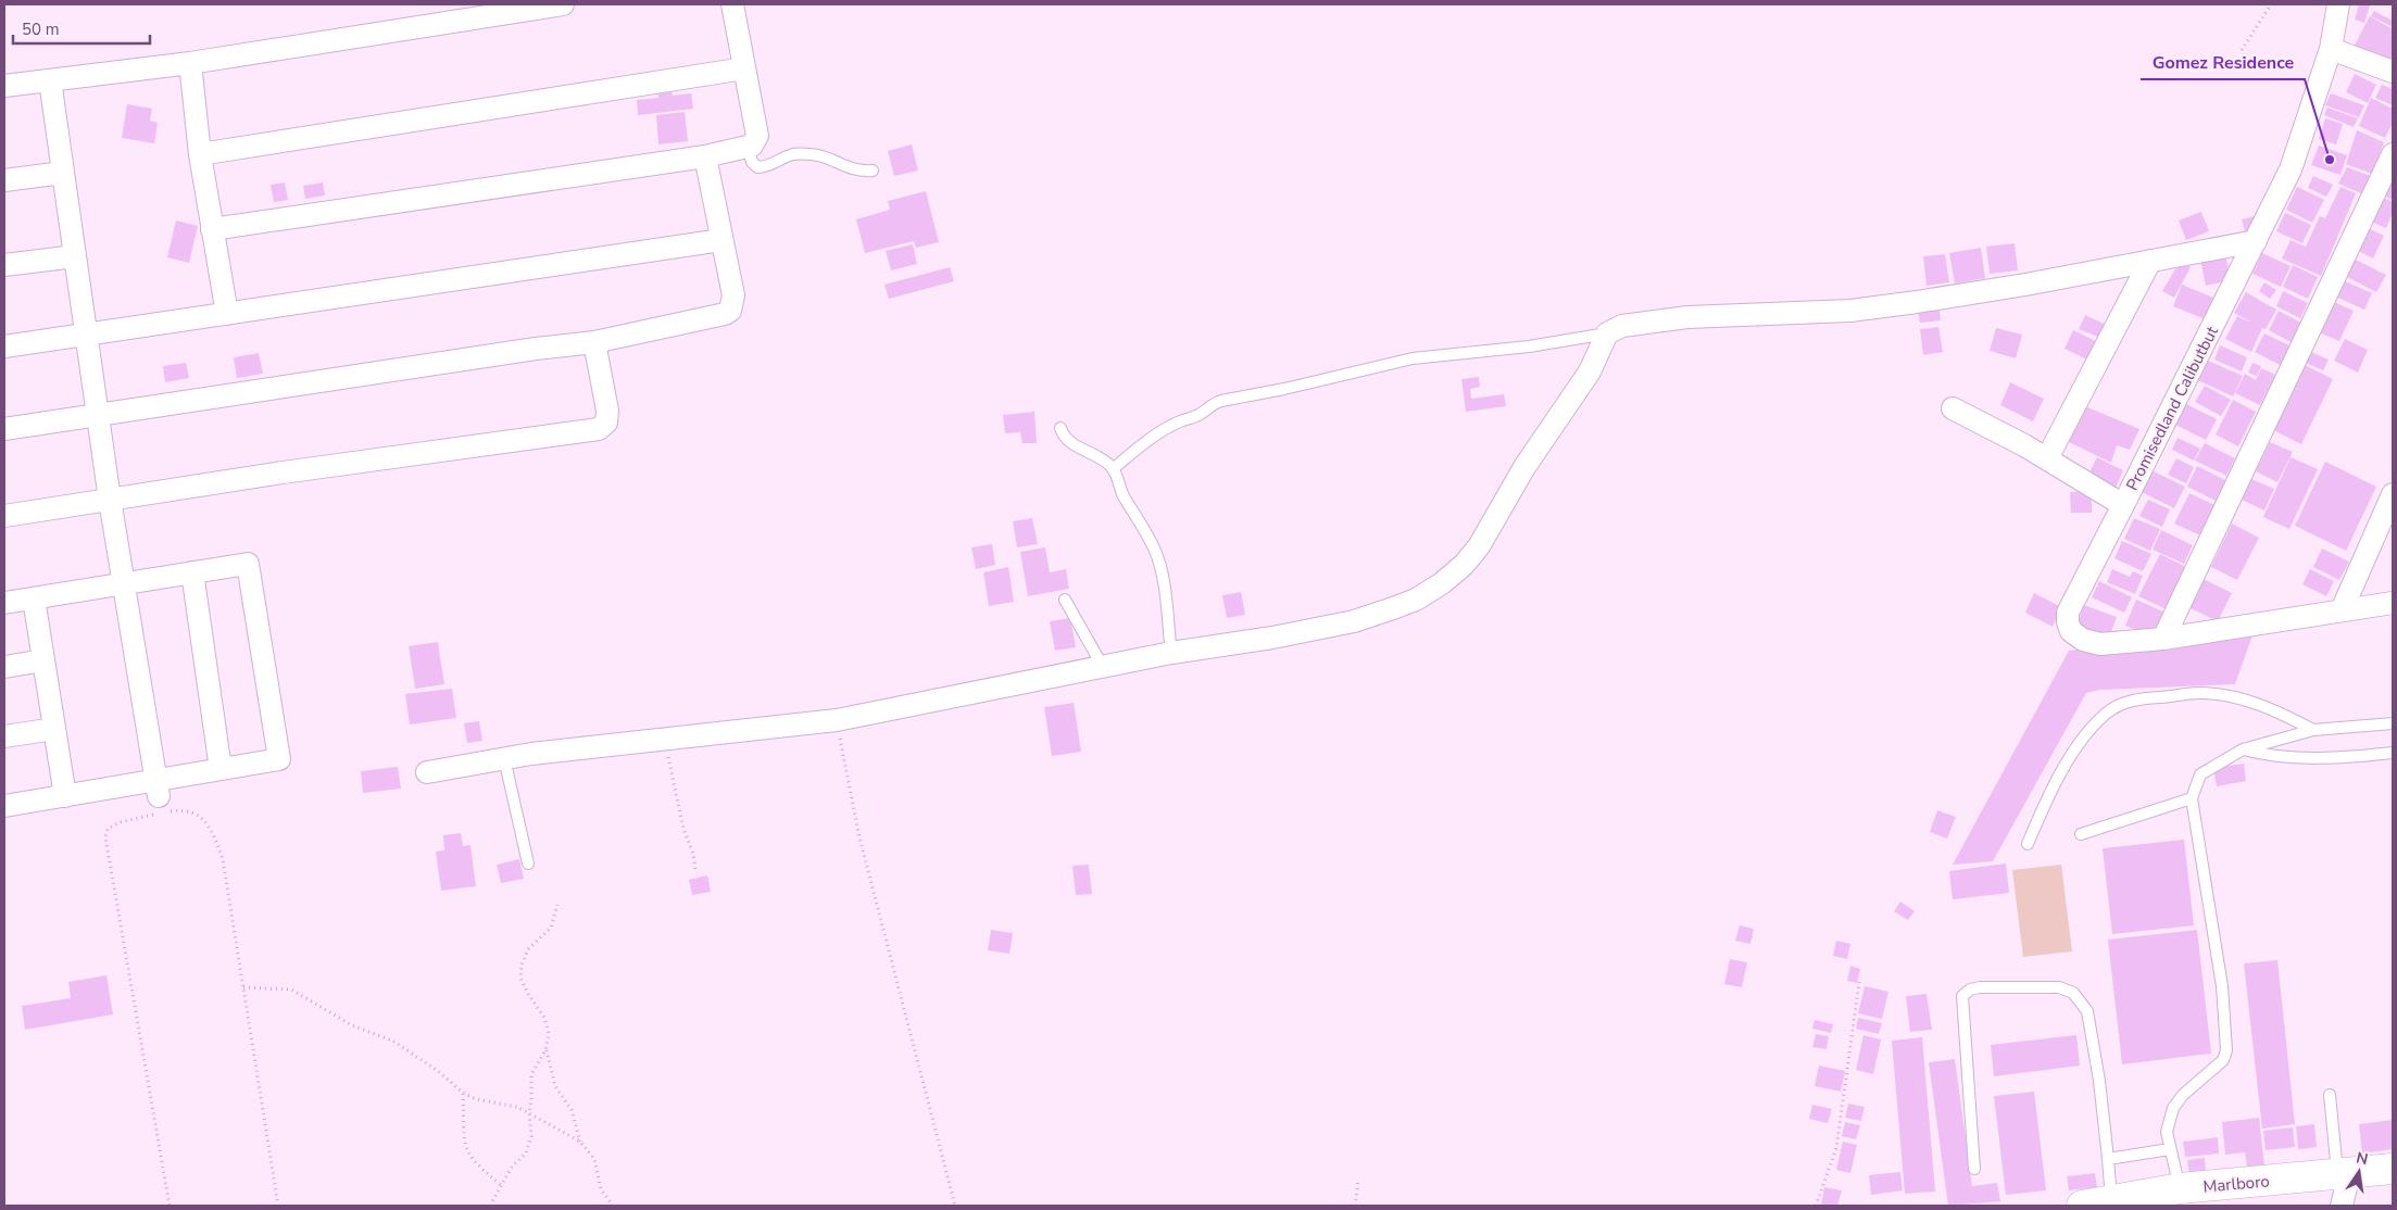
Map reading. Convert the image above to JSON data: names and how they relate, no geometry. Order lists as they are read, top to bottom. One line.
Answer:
{"streets":{"street":["Promisedland Calibutbut","Marlboro"]},"places":["Gomez Residence"],"scale_bar":"50 m","north":"top"}
